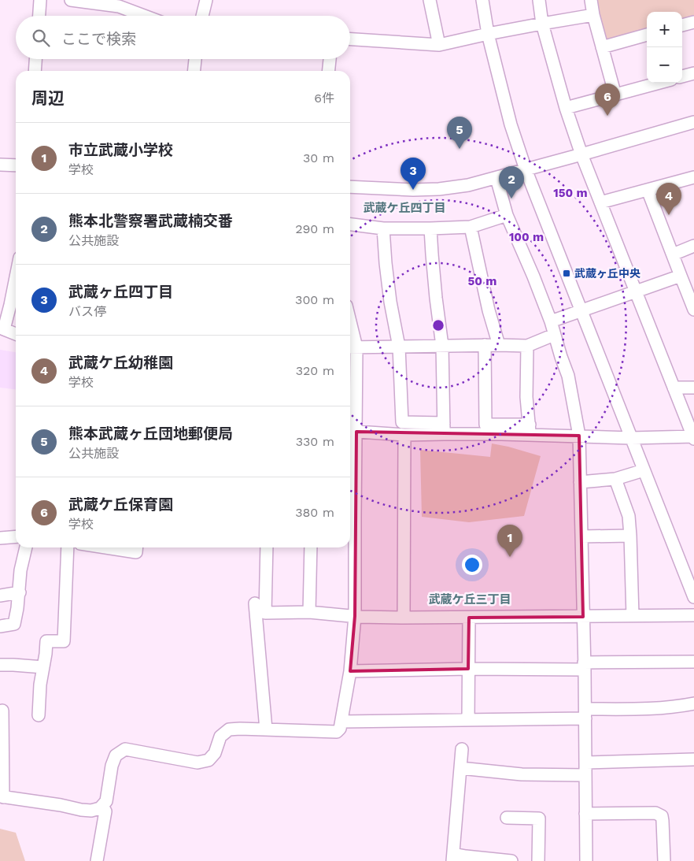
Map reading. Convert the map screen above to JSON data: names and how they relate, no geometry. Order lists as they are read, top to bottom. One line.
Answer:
{"districts":["武蔵ケ丘四丁目","武蔵ケ丘三丁目"],"places":{"transit":["武蔵ヶ丘中央"]},"page":{"map_buttons":["+","−"],"search":"ここで検索","heading":["周辺","6件"],"pins":["6","5","3","2","4","1"],"list":[{"mark":"1","name":"市立武蔵小学校","note":"学校","value":"30 m"},{"mark":"2","name":"熊本北警察署武蔵楠交番","note":"公共施設","value":"290 m"},{"mark":"3","name":"武蔵ヶ丘四丁目","note":"バス停","value":"300 m"},{"mark":"4","name":"武蔵ケ丘幼稚園","note":"学校","value":"320 m"},{"mark":"5","name":"熊本武蔵ヶ丘団地郵便局","note":"公共施設","value":"330 m"},{"mark":"6","name":"武蔵ケ丘保育園","note":"学校","value":"380 m"}]},"rings":["150 m","100 m","50 m"]}
